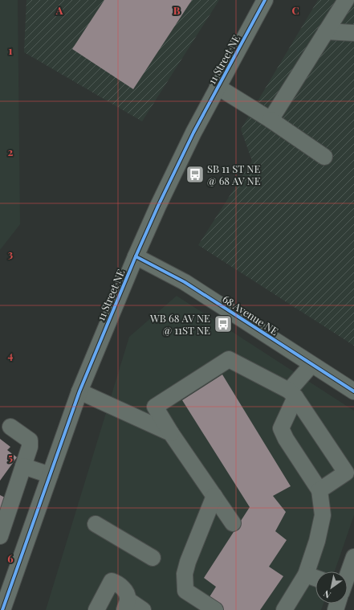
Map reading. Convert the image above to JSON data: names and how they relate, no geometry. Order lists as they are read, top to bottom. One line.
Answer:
{"streets":{"street":["11 Street NE","68 Avenue NE"]},"crossings":[["11 Street NE","68 Avenue NE"]],"places":{"bus stop":["SB 11 ST NE @ 68 AV NE","WB 68 AV NE @ 11ST NE"]},"north":"bottom left","grid":{"columns":["A","B","C"],"rows":["1","2","3","4","5","6"]}}
